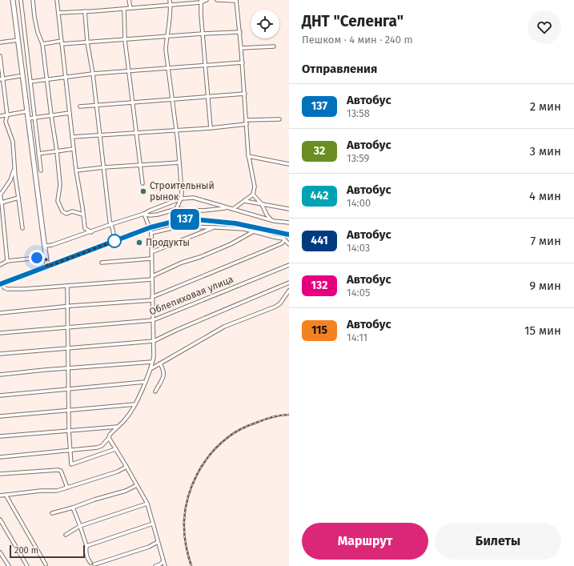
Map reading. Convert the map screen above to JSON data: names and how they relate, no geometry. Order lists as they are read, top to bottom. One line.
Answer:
{"streets":{"street":["Облепиховая улица"]},"places":["Строительный рынок","Продукты"],"lines":["bus line 137"],"scale_bar":"200 m","page":{"on_map":"137","heading":[["ДНТ \"Селенга\"","Пешком · 4 мин · 240 m"],"Отправления"],"list":[{"mark":"137","name":"Автобус","note":"13:58","value":"2 мин"},{"mark":"32","name":"Автобус","note":"13:59","value":"3 мин"},{"mark":"442","name":"Автобус","note":"14:00","value":"4 мин"},{"mark":"441","name":"Автобус","note":"14:03","value":"7 мин"},{"mark":"132","name":"Автобус","note":"14:05","value":"9 мин"},{"mark":"115","name":"Автобус","note":"14:11","value":"15 мин"}],"buttons":["Маршрут","Билеты"],"scale":"200 m"}}
